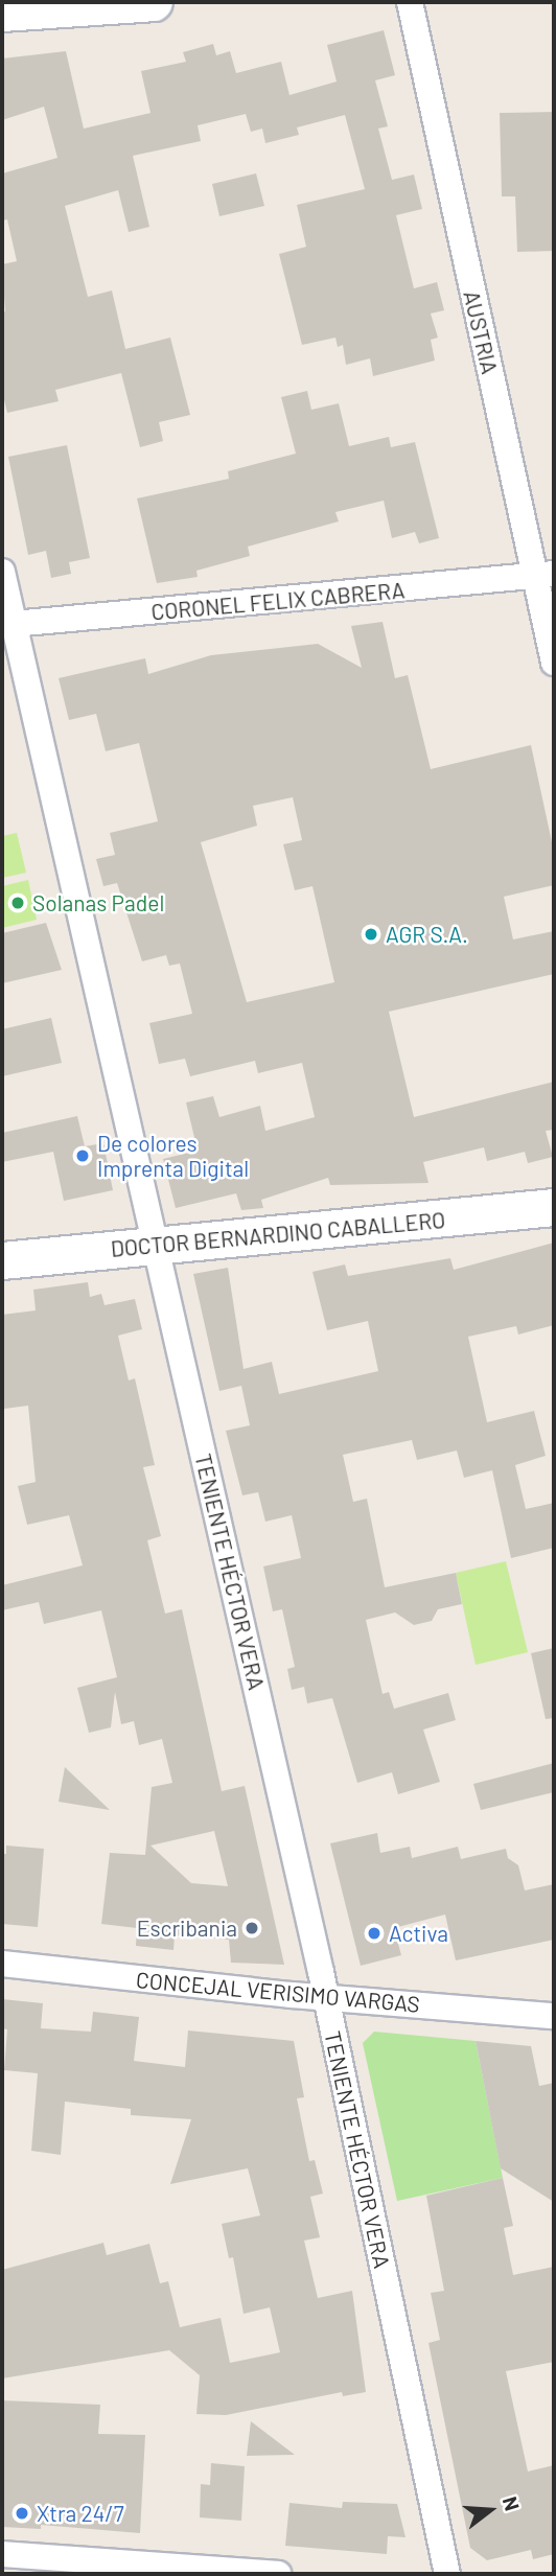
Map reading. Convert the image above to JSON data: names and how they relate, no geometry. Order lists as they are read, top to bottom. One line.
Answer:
{"streets":{"street":["AUSTRIA","CORONEL FELIX CABRERA","DOCTOR BERNARDINO CABALLERO","TENIENTE HÉCTOR VERA","CONCEJAL VERISIMO VARGAS"]},"crossings":[["AUSTRIA","CORONEL FELIX CABRERA"],["CORONEL FELIX CABRERA","TENIENTE HÉCTOR VERA"],["DOCTOR BERNARDINO CABALLERO","TENIENTE HÉCTOR VERA"],["TENIENTE HÉCTOR VERA","CONCEJAL VERISIMO VARGAS"]],"places":["Solanas Padel","AGR S.A.","De colores Imprenta Digital","Escribania","Activa","Xtra 24/7"],"north":"right"}
